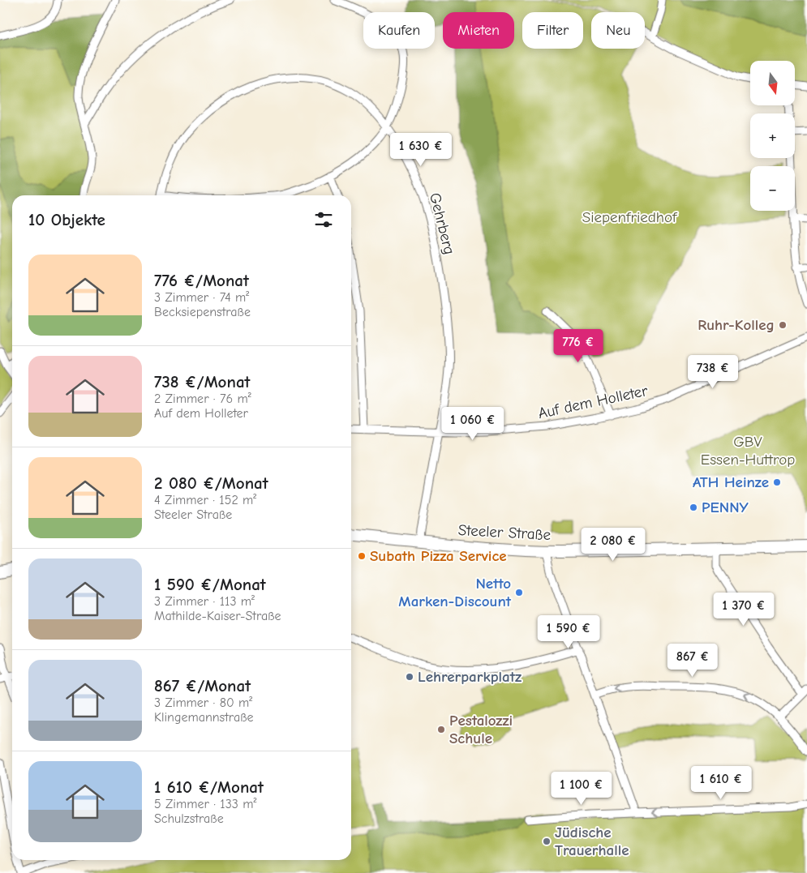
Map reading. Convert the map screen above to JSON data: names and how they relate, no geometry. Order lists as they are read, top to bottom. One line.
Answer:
{"streets":{"main road":["Steeler Straße"],"street":["Gehrberg","Auf dem Holleter"]},"crossings":[["Gehrberg","Auf dem Holleter"],["Gehrberg","Steeler Straße"]],"parks":["Siepenfriedhof","GBV Essen-Huttrop"],"places":["Ruhr-Kolleg","ATH Heinze","PENNY","Subath Pizza Service","Netto Marken-Discount","Lehrerparkplatz","Pestalozzi Schule","Jüdische Trauerhalle"],"north":"bottom","page":{"chip":["Kaufen","Mieten","Filter","Neu"],"map_buttons":["+","−"],"price":["1 630 €","776 €","738 €","1 060 €","2 080 €","1 370 €","1 590 €","867 €","1 610 €","1 100 €"],"heading":"10 Objekte","list":[{"name":"776 €/Monat","note":"3 Zimmer · 74 m² · Becksiepenstraße"},{"name":"738 €/Monat","note":"2 Zimmer · 76 m² · Auf dem Holleter"},{"name":"2 080 €/Monat","note":"4 Zimmer · 152 m² · Steeler Straße"},{"name":"1 590 €/Monat","note":"3 Zimmer · 113 m² · Mathilde-Kaiser-Straße"},{"name":"867 €/Monat","note":"3 Zimmer · 80 m² · Klingemannstraße"},{"name":"1 610 €/Monat","note":"5 Zimmer · 133 m² · Schulzstraße"}]}}
